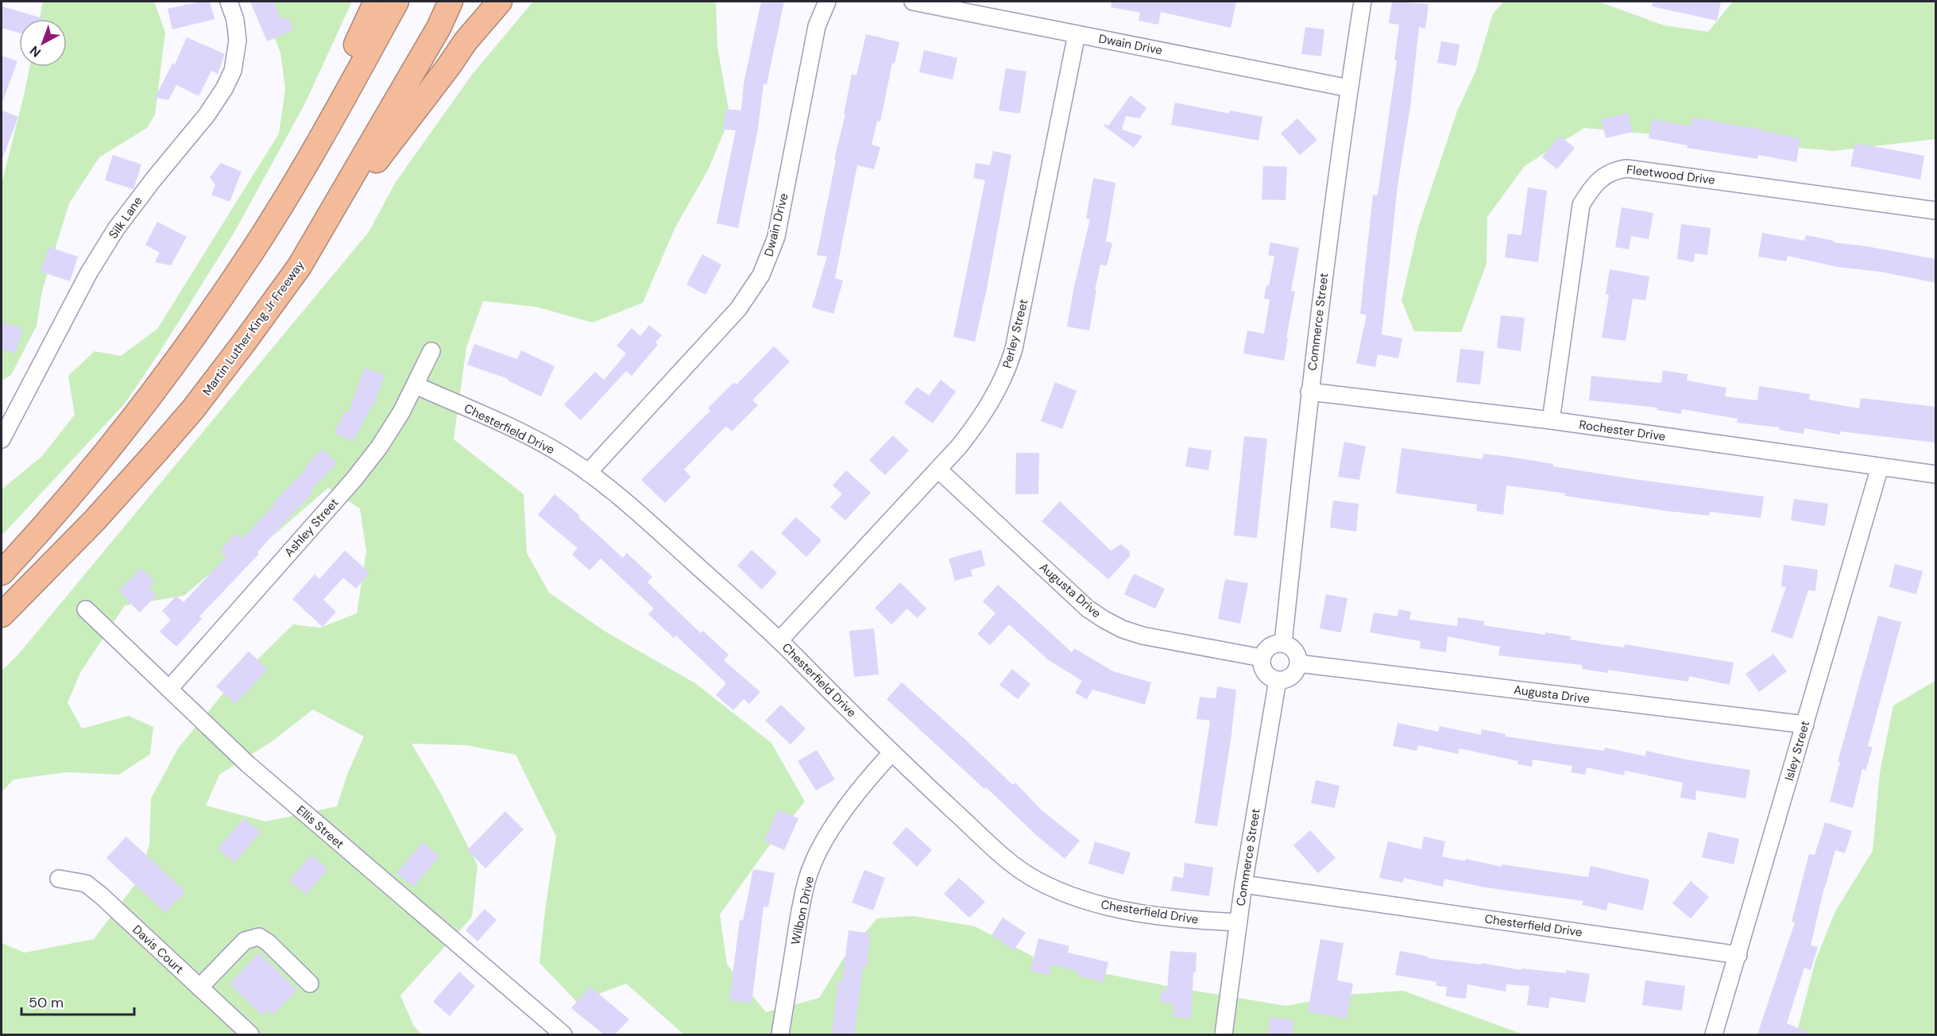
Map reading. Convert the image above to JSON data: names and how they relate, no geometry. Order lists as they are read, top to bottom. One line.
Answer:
{"streets":{"highway":["Martin Luther King Jr Freeway"],"street":["Dwain Drive","Fleetwood Drive","Silk Lane","Commerce Street","Perley Street","Chesterfield Drive","Rochester Drive","Ashley Street","Augusta Drive","Isley Street","Ellis Street","Wilbon Drive","Davis Court"]},"crossings":[["Dwain Drive","Commerce Street"],["Dwain Drive","Perley Street"],["Dwain Drive","Chesterfield Drive"],["Fleetwood Drive","Rochester Drive"],["Commerce Street","Chesterfield Drive"],["Commerce Street","Rochester Drive"],["Commerce Street","Augusta Drive"],["Perley Street","Chesterfield Drive"],["Perley Street","Augusta Drive"],["Chesterfield Drive","Ashley Street"],["Chesterfield Drive","Isley Street"],["Chesterfield Drive","Wilbon Drive"],["Rochester Drive","Isley Street"],["Ashley Street","Ellis Street"],["Augusta Drive","Isley Street"]],"scale_bar":"50 m","north":"bottom left"}
